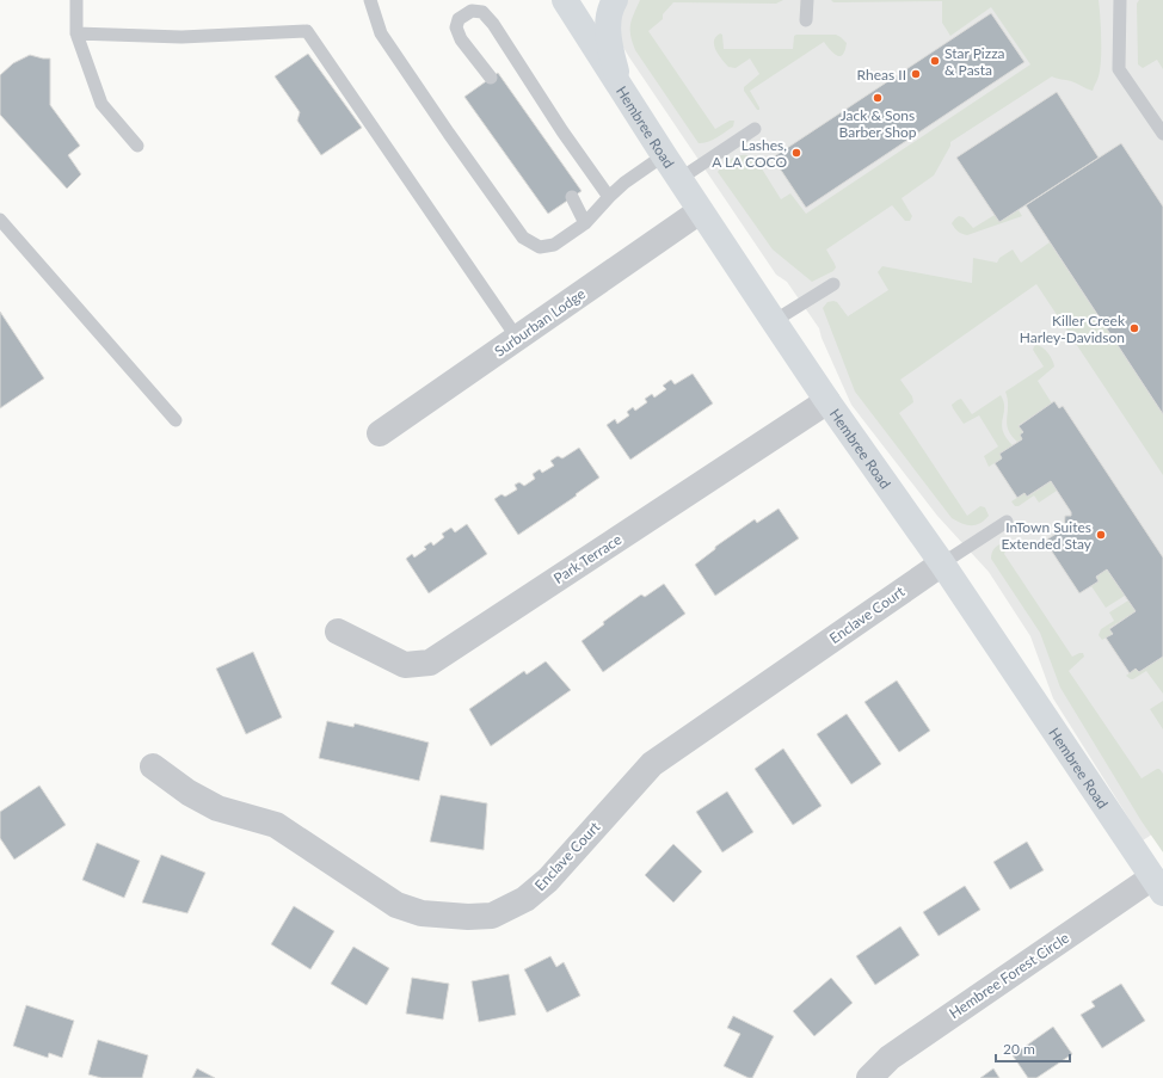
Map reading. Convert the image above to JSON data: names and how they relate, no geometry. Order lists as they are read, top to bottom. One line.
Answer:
{"streets":{"street":["Hembree Road","Surburban Lodge","Park Terrace","Enclave Court","Hembree Forest Circle"]},"crossings":[["Hembree Road","Surburban Lodge"],["Hembree Road","Park Terrace"],["Hembree Road","Enclave Court"],["Hembree Road","Hembree Forest Circle"]],"places":["Star Pizza & Pasta","Rheas II","Jack & Sons Barber Shop","Lashes, A LA COCO","Killer Creek Harley-Davidson","InTown Suites Extended Stay"],"scale_bar":"20 m"}
